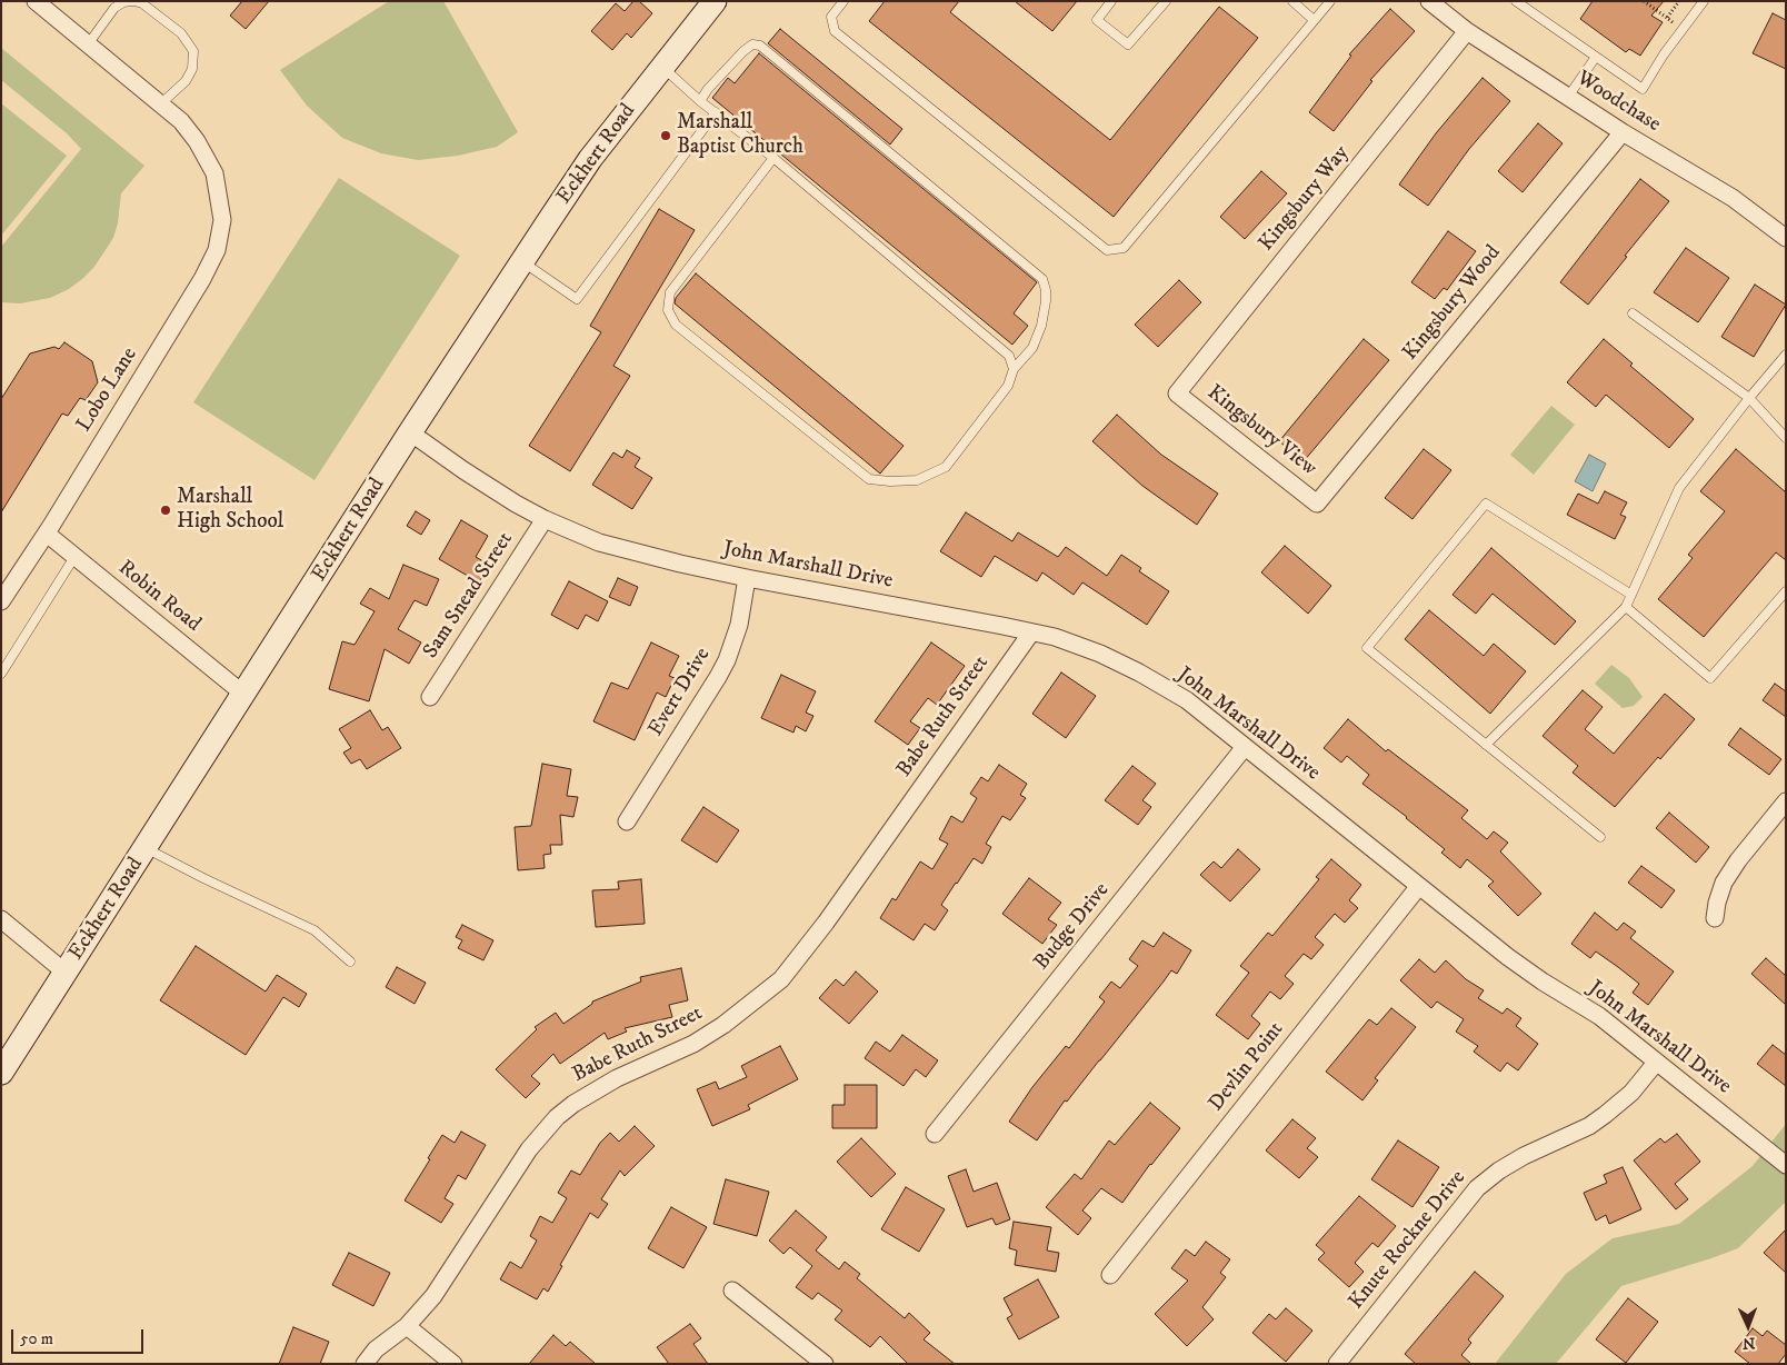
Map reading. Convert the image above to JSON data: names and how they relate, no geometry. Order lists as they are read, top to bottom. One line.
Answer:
{"streets":{"main road":["Eckhert Road"],"street":["Woodchase","Kingsbury Way","Kingsbury Wood","Lobo Lane","Kingsbury View","John Marshall Drive","Sam Snead Street","Robin Road","Evert Drive","Babe Ruth Street","Budge Drive","Devlin Point","Knute Rockne Drive"]},"crossings":[["Woodchase","Kingsbury Way"],["Woodchase","Kingsbury Wood"],["Eckhert Road","John Marshall Drive"],["Eckhert Road","Robin Road"],["Kingsbury Way","Kingsbury View"],["Kingsbury Wood","Kingsbury View"],["Lobo Lane","Robin Road"],["John Marshall Drive","Sam Snead Street"],["John Marshall Drive","Evert Drive"],["John Marshall Drive","Babe Ruth Street"],["John Marshall Drive","Budge Drive"],["John Marshall Drive","Devlin Point"],["John Marshall Drive","Knute Rockne Drive"]],"places":["Marshall Baptist Church","Marshall High School"],"scale_bar":"50 m","north":"bottom"}
